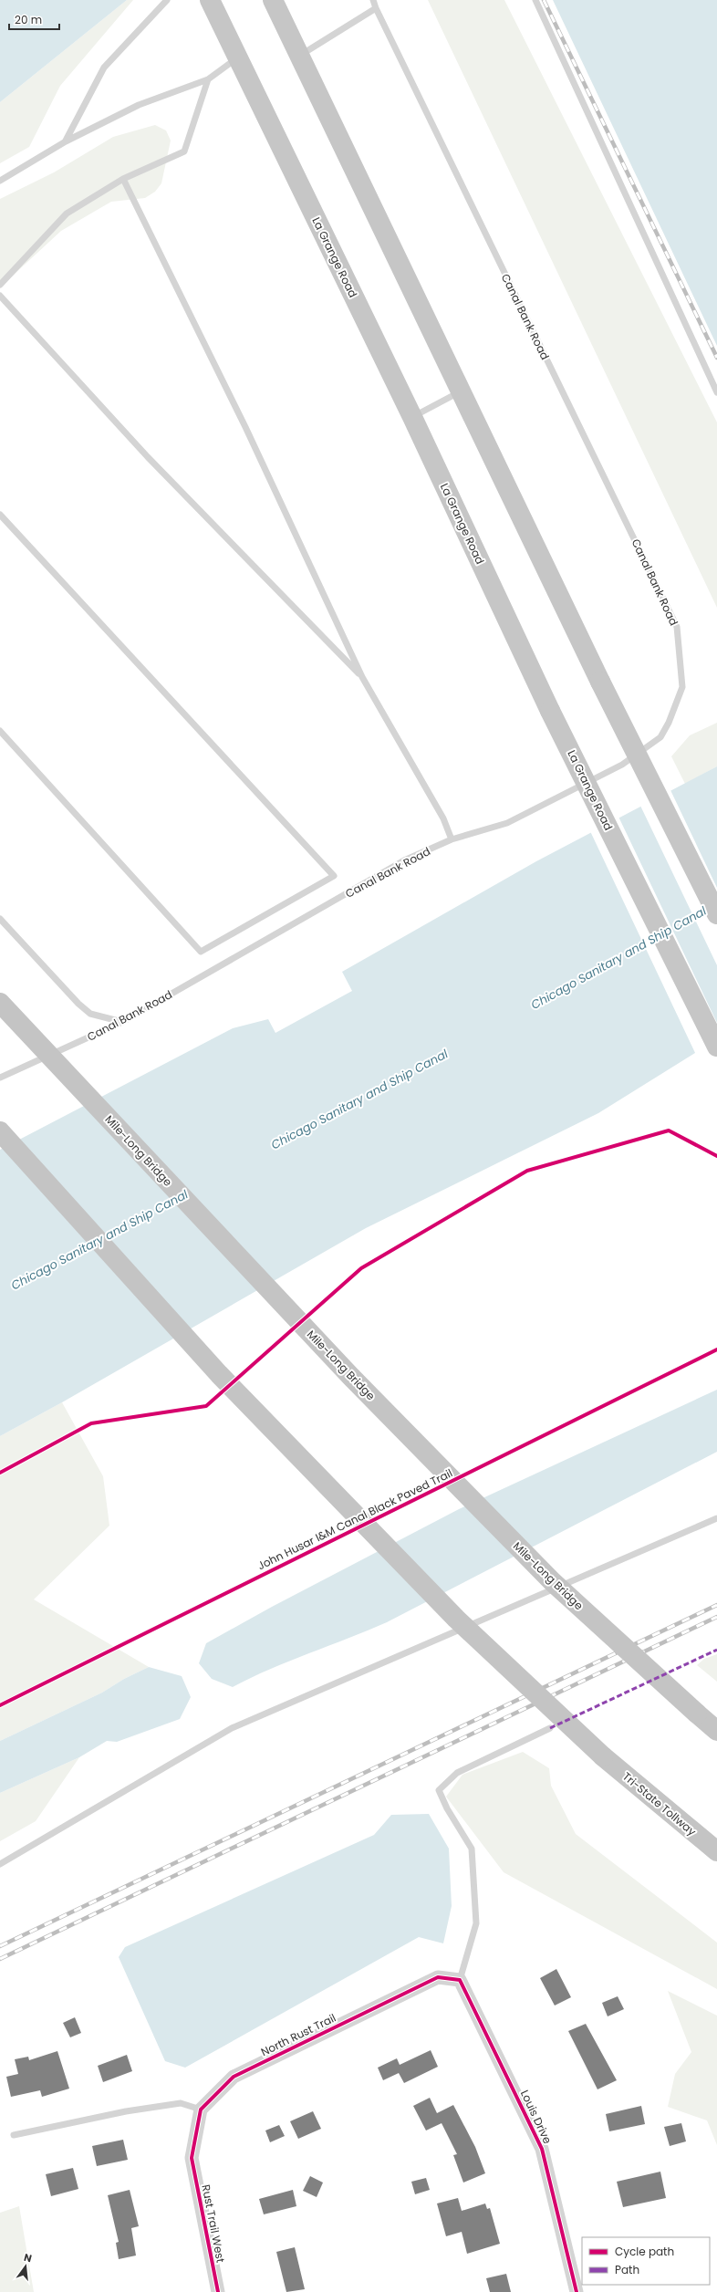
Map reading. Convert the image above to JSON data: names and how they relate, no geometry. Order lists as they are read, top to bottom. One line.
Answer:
{"streets":{"highway":["La Grange Road","Mile-Long Bridge","Tri-State Tollway"],"street":["North Rust Trail","Louis Drive","Rust Trail West"],"lane":["Canal Bank Road"],"cycle path":["John Husar I&M Canal Black Paved Trail"]},"crossings":[["North Rust Trail","Louis Drive"],["North Rust Trail","Rust Trail West"]],"water":["Chicago Sanitary and Ship Canal"],"legend":["Cycle path","Path"],"scale_bar":"20 m","north":"top"}
